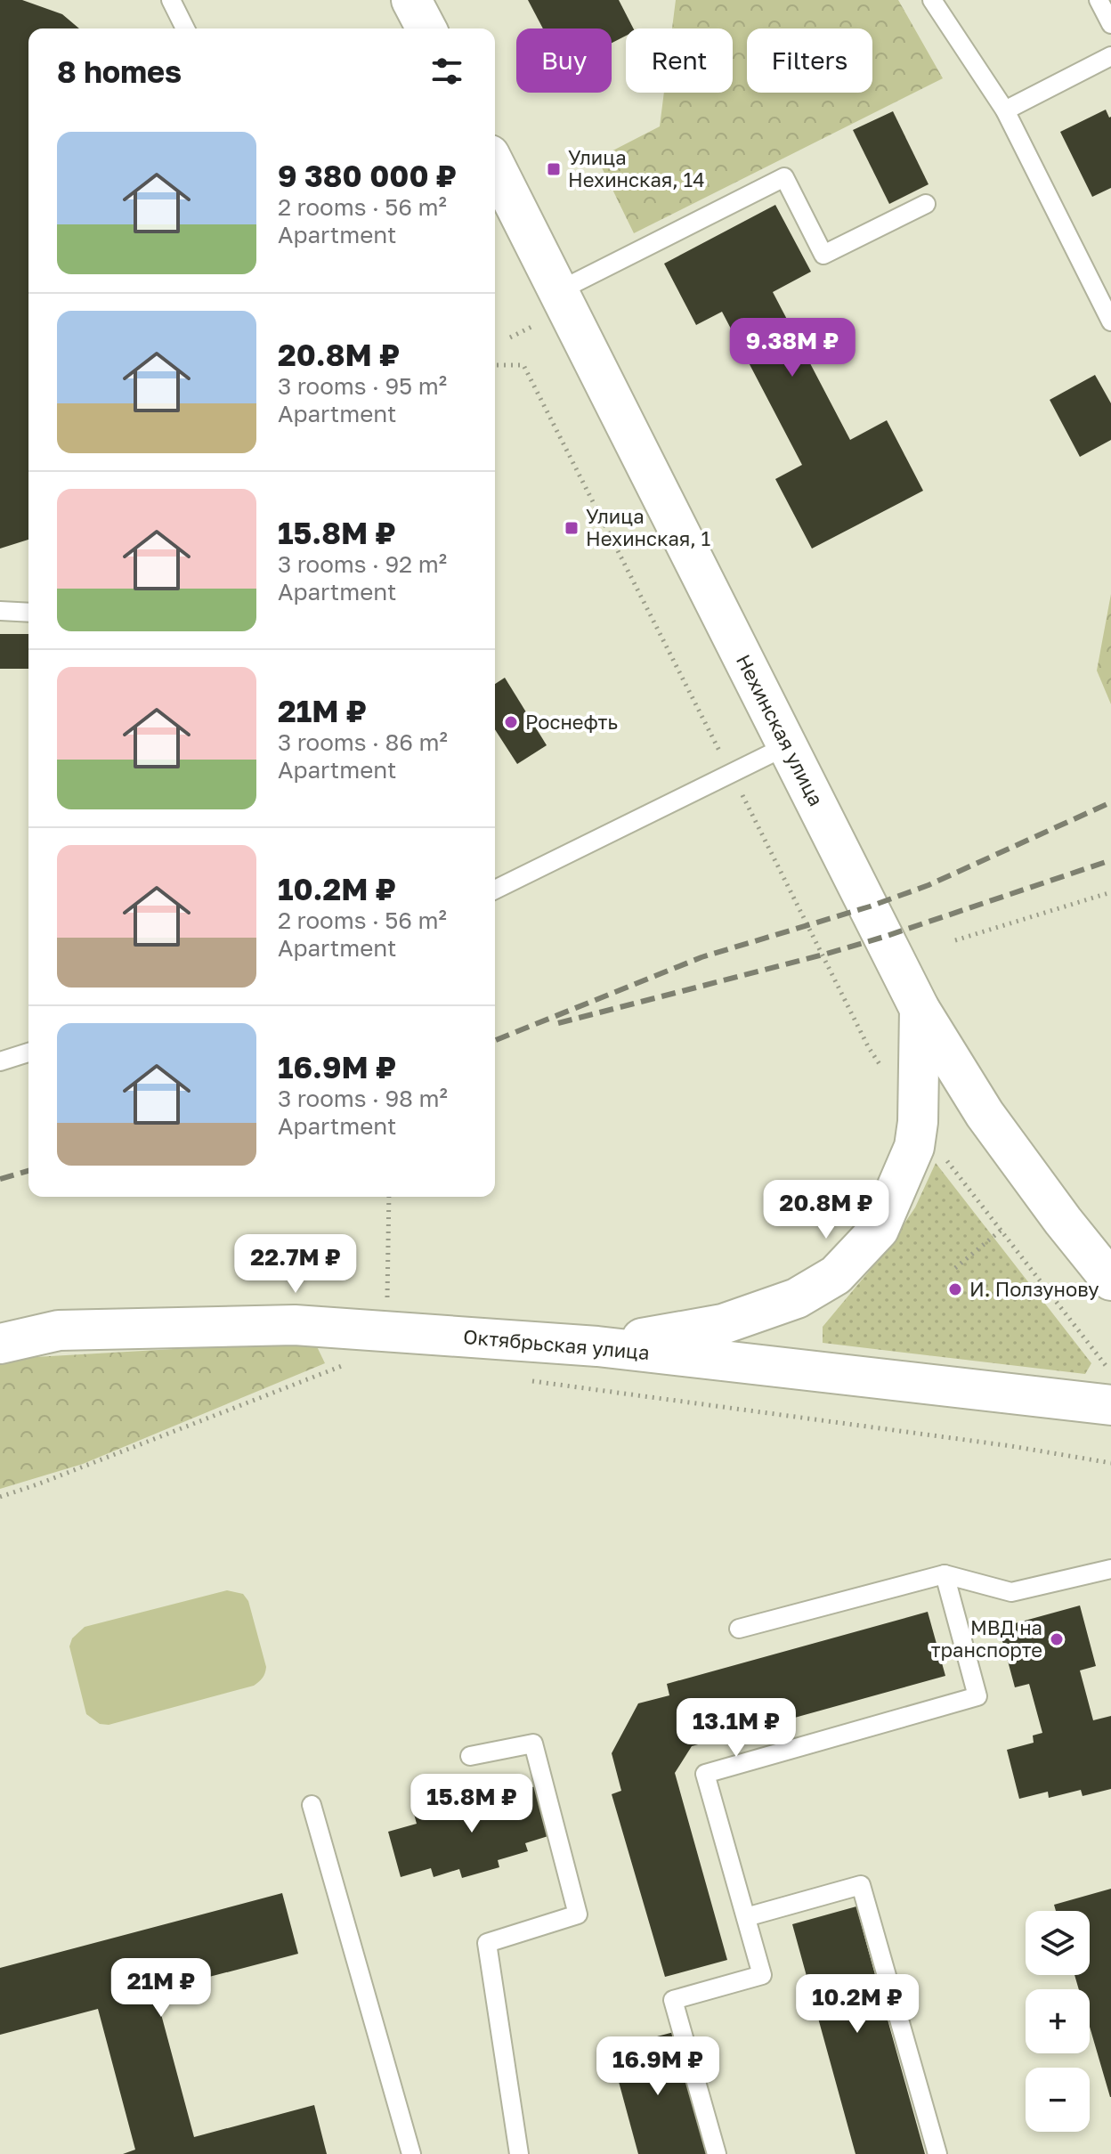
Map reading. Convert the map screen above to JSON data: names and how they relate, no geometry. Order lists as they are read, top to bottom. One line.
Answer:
{"streets":{"main road":["Нехинская улица","Октябрьская улица"]},"places":{"transit":["Улица Нехинская, 14","Улица Нехинская, 1"],"other":["Роснефть","И. Ползунову","МВД на транспорте"]},"page":{"chip":["Buy","Rent","Filters"],"heading":"8 homes","list":[{"name":"9 380 000 ₽","note":"2 rooms · 56 m² · Apartment"},{"name":"20.8M ₽","note":"3 rooms · 95 m² · Apartment"},{"name":"15.8M ₽","note":"3 rooms · 92 m² · Apartment"},{"name":"21M ₽","note":"3 rooms · 86 m² · Apartment"},{"name":"10.2M ₽","note":"2 rooms · 56 m² · Apartment"},{"name":"16.9M ₽","note":"3 rooms · 98 m² · Apartment"}],"price":["9.38M ₽","20.8M ₽","22.7M ₽","13.1M ₽","15.8M ₽","21M ₽","10.2M ₽","16.9M ₽"],"map_buttons":["+","−"]}}
